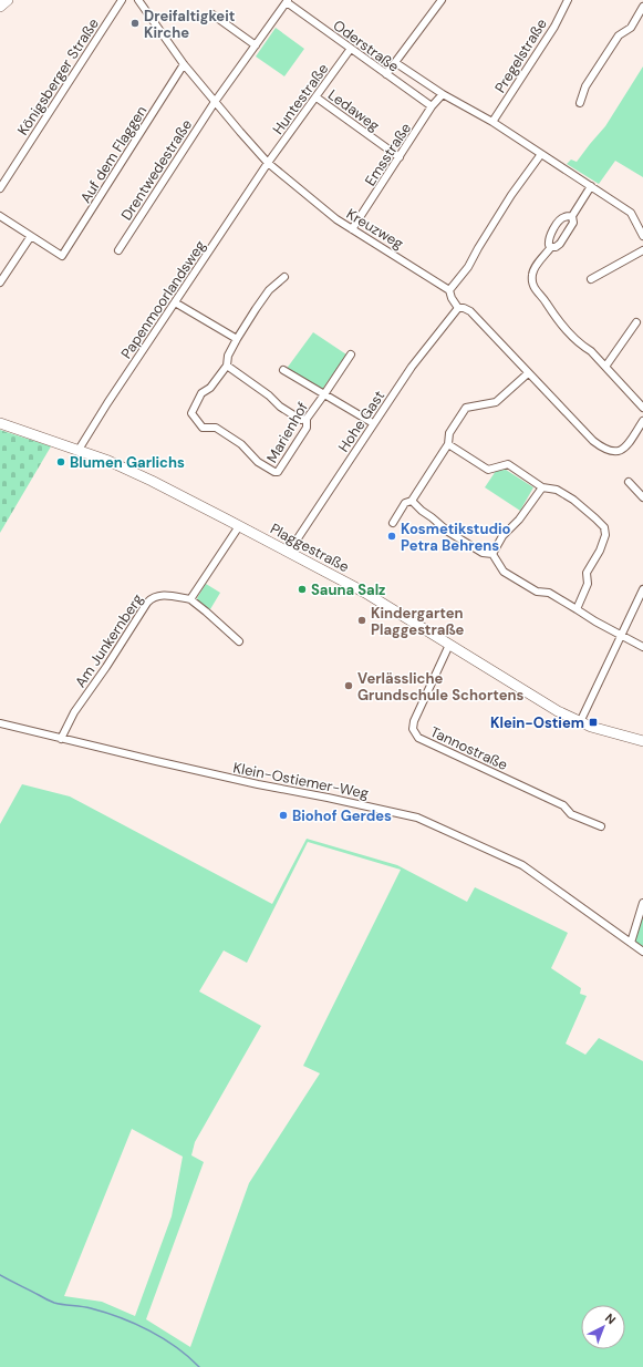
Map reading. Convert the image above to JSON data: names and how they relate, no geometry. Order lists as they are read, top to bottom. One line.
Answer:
{"streets":{"street":["Oderstraße","Pregelstraße","Königsberger Straße","Huntestraße","Ledaweg","Auf dem Flaggen","Emsstraße","Drentwedestraße","Kreuzweg","Papenmoorlandsweg","Hohe Gast","Marienhof","Plaggestraße","Am Junkernberg","Tannostraße","Klein-Ostiemer-Weg"]},"crossings":[["Oderstraße","Pregelstraße"],["Oderstraße","Huntestraße"],["Oderstraße","Emsstraße"],["Oderstraße","Drentwedestraße"],["Huntestraße","Ledaweg"],["Huntestraße","Kreuzweg"],["Huntestraße","Papenmoorlandsweg"],["Ledaweg","Emsstraße"],["Auf dem Flaggen","Kreuzweg"],["Emsstraße","Kreuzweg"],["Drentwedestraße","Kreuzweg"],["Kreuzweg","Papenmoorlandsweg"],["Papenmoorlandsweg","Plaggestraße"],["Hohe Gast","Marienhof"],["Hohe Gast","Plaggestraße"],["Plaggestraße","Tannostraße"],["Am Junkernberg","Klein-Ostiemer-Weg"]],"places":{"other":["Dreifaltigkeit Kirche","Blumen Garlichs","Kosmetikstudio Petra Behrens","Sauna Salz","Kindergarten Plaggestraße","Verlässliche Grundschule Schortens","Biohof Gerdes"],"transit":["Klein-Ostiem"]},"north":"top right"}
